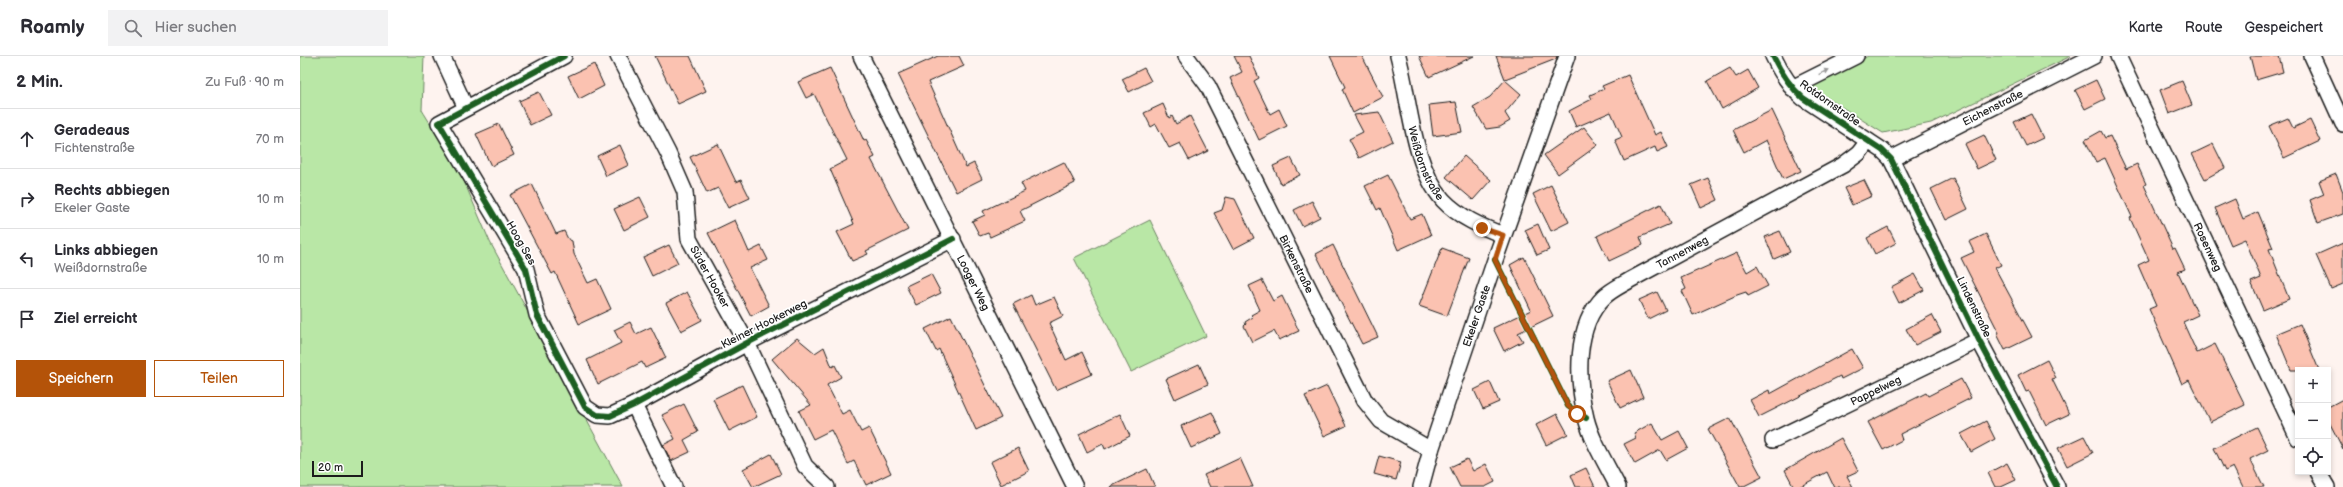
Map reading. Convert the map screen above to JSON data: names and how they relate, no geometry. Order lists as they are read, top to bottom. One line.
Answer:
{"streets":{"street":["Rotdornstraße","Eichenstraße","Weißdornstraße","Hoog Ses","Rosenweg","Tannenweg","Birkenstraße","Süder Hooker","Looger Weg","Lindenstraße","Ekeler Gaste","Kleiner Hookerweg","Pappelweg"]},"crossings":[["Rotdornstraße","Tannenweg"],["Rotdornstraße","Lindenstraße"],["Eichenstraße","Lindenstraße"],["Weißdornstraße","Ekeler Gaste"],["Hoog Ses","Kleiner Hookerweg"],["Tannenweg","Lindenstraße"],["Birkenstraße","Ekeler Gaste"],["Süder Hooker","Kleiner Hookerweg"],["Looger Weg","Kleiner Hookerweg"],["Lindenstraße","Pappelweg"]],"scale_bar":"20 m","page":{"header":"Roamly","search":"Hier suchen","nav":["Karte","Route","Gespeichert"],"heading":["2 Min.","Zu Fuß · 90 m"],"list":[["Geradeaus","Fichtenstraße","70 m"],["Rechts abbiegen","Ekeler Gaste","10 m"],["Links abbiegen","Weißdornstraße","10 m"],"Ziel erreicht"],"buttons":["Speichern","Teilen"],"map_buttons":["+","−"],"scale":"20 m"}}
